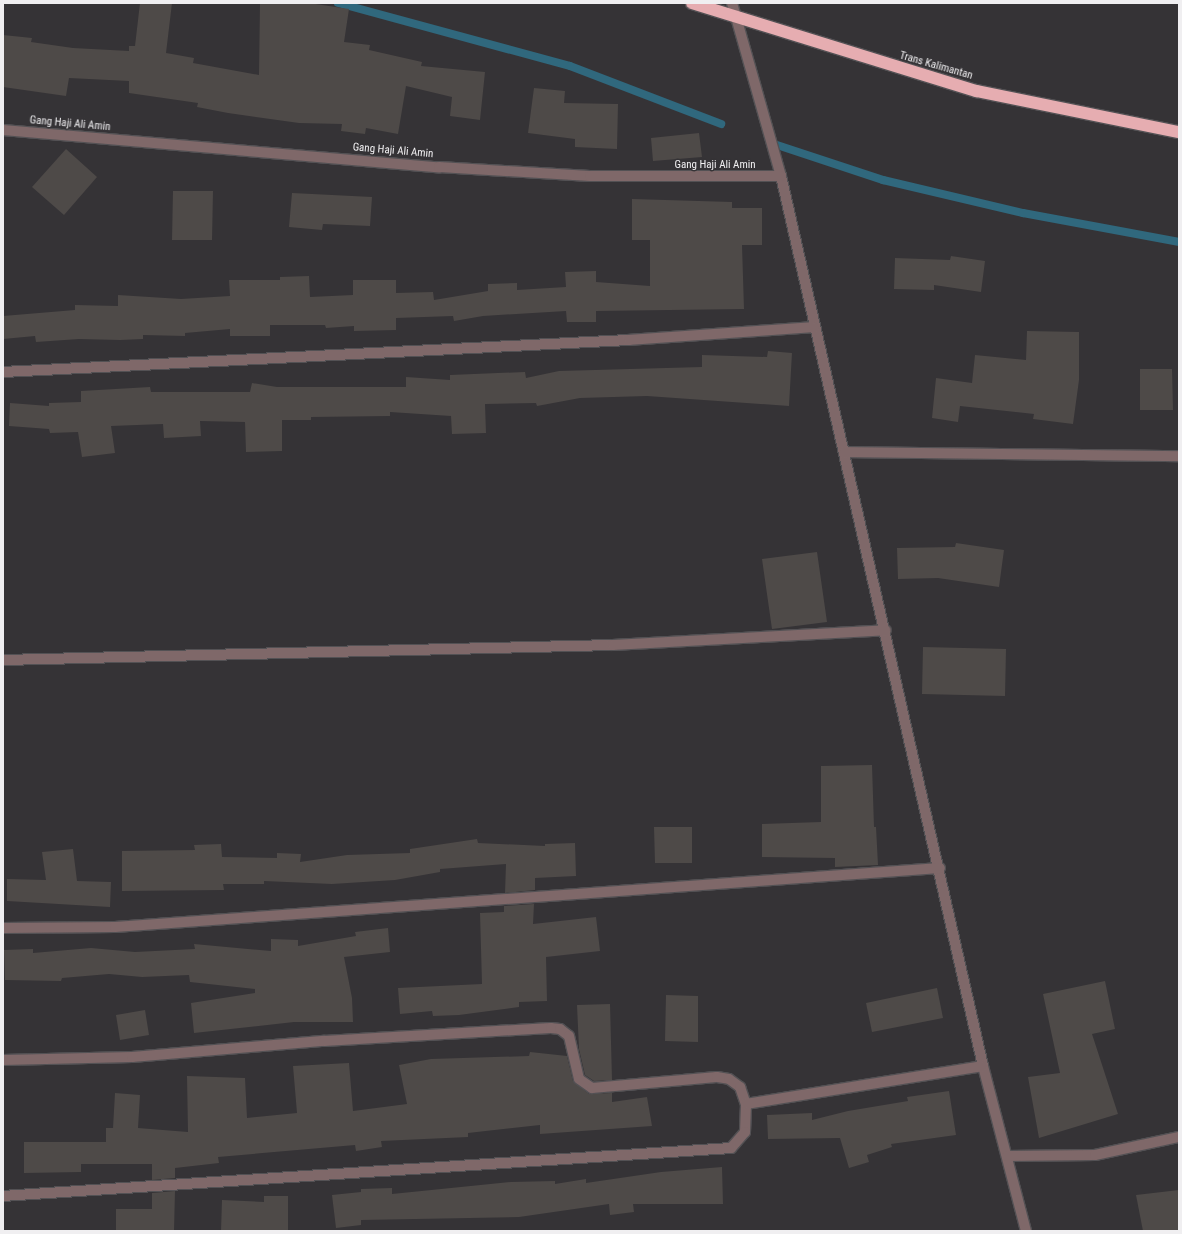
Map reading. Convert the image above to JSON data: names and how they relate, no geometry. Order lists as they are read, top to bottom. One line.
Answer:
{"streets":{"highway":["Trans Kalimantan"],"street":["Gang Haji Ali Amin"]}}
